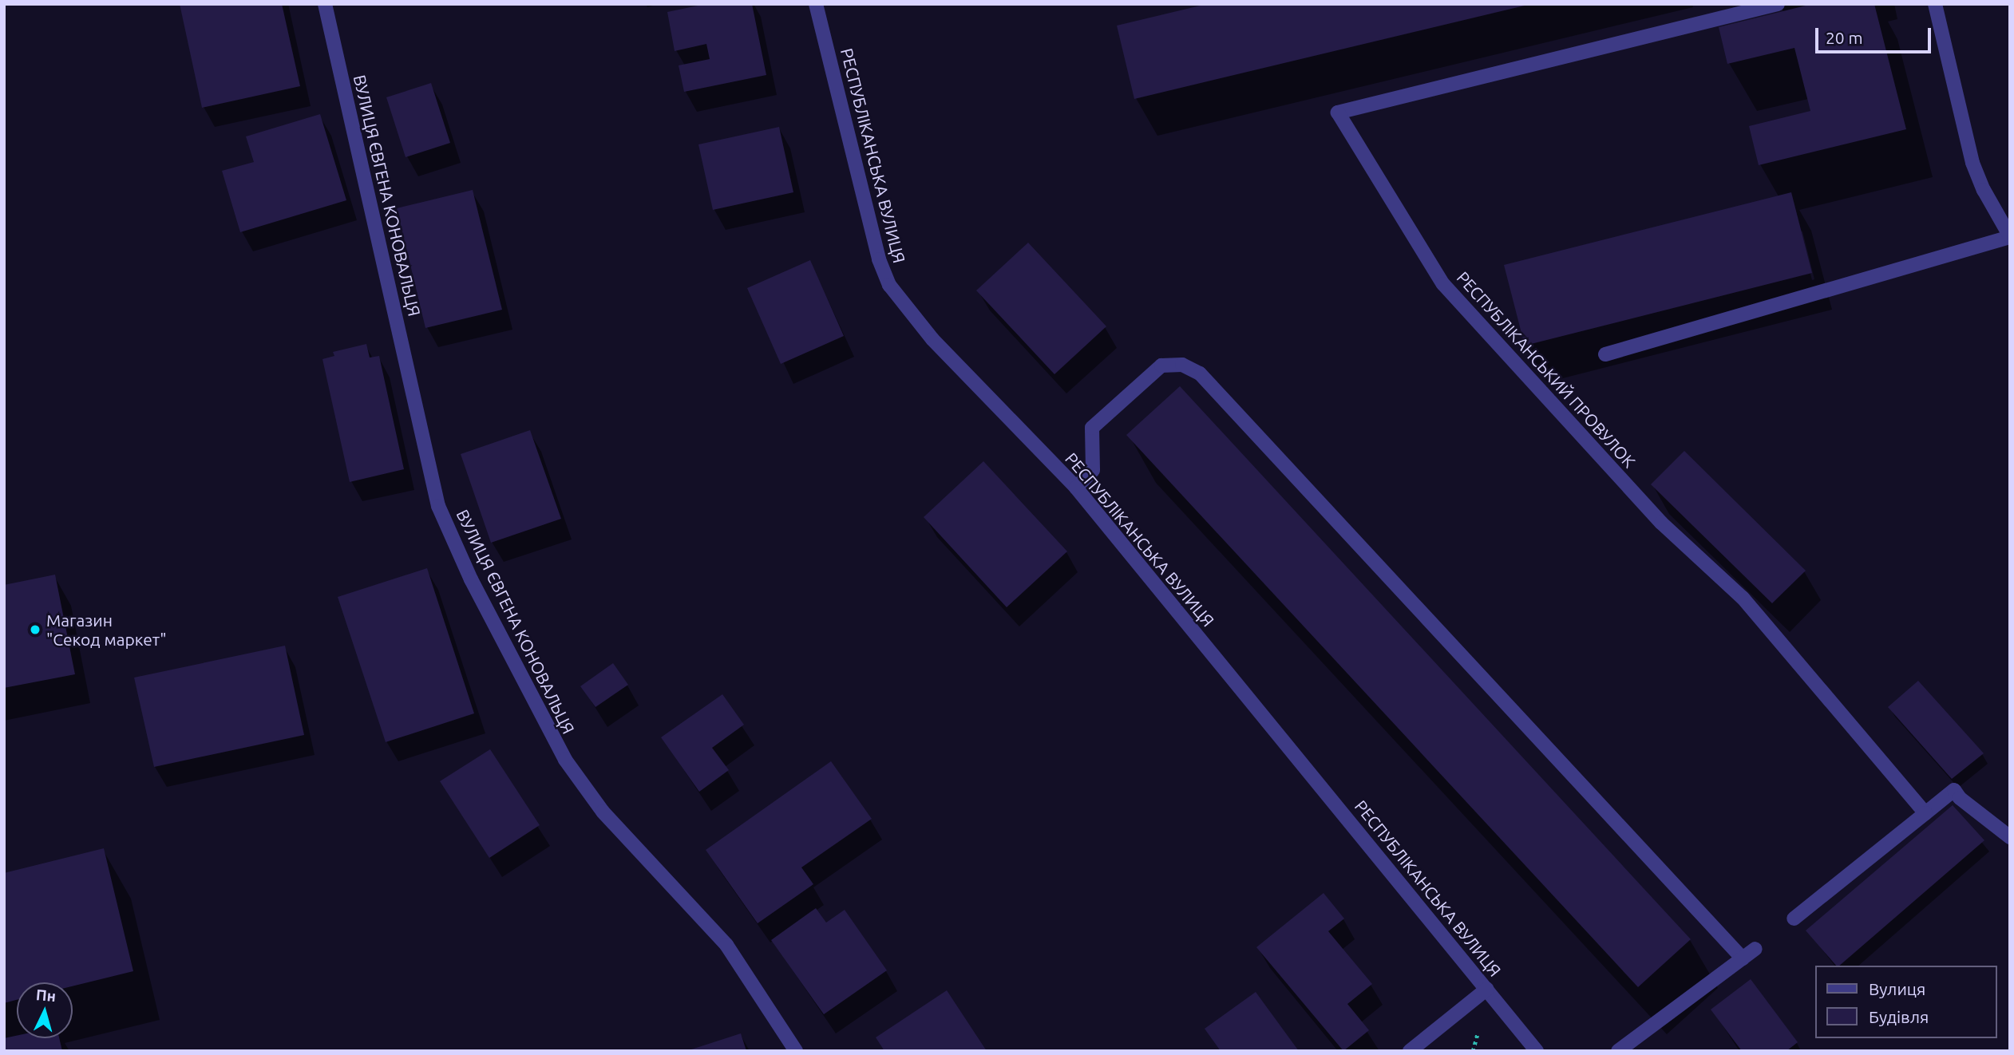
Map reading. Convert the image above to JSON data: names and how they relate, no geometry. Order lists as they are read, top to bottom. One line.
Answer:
{"streets":{"street":["РЕСПУБЛІКАНСЬКА ВУЛИЦЯ","ВУЛИЦЯ ЄВГЕНА КОНОВАЛЬЦЯ","РЕСПУБЛІКАНСЬКИЙ ПРОВУЛОК"]},"places":["Магазин \"Секод маркет\""],"legend":["Вулиця","Будівля"],"scale_bar":"20 m","north":"top"}
